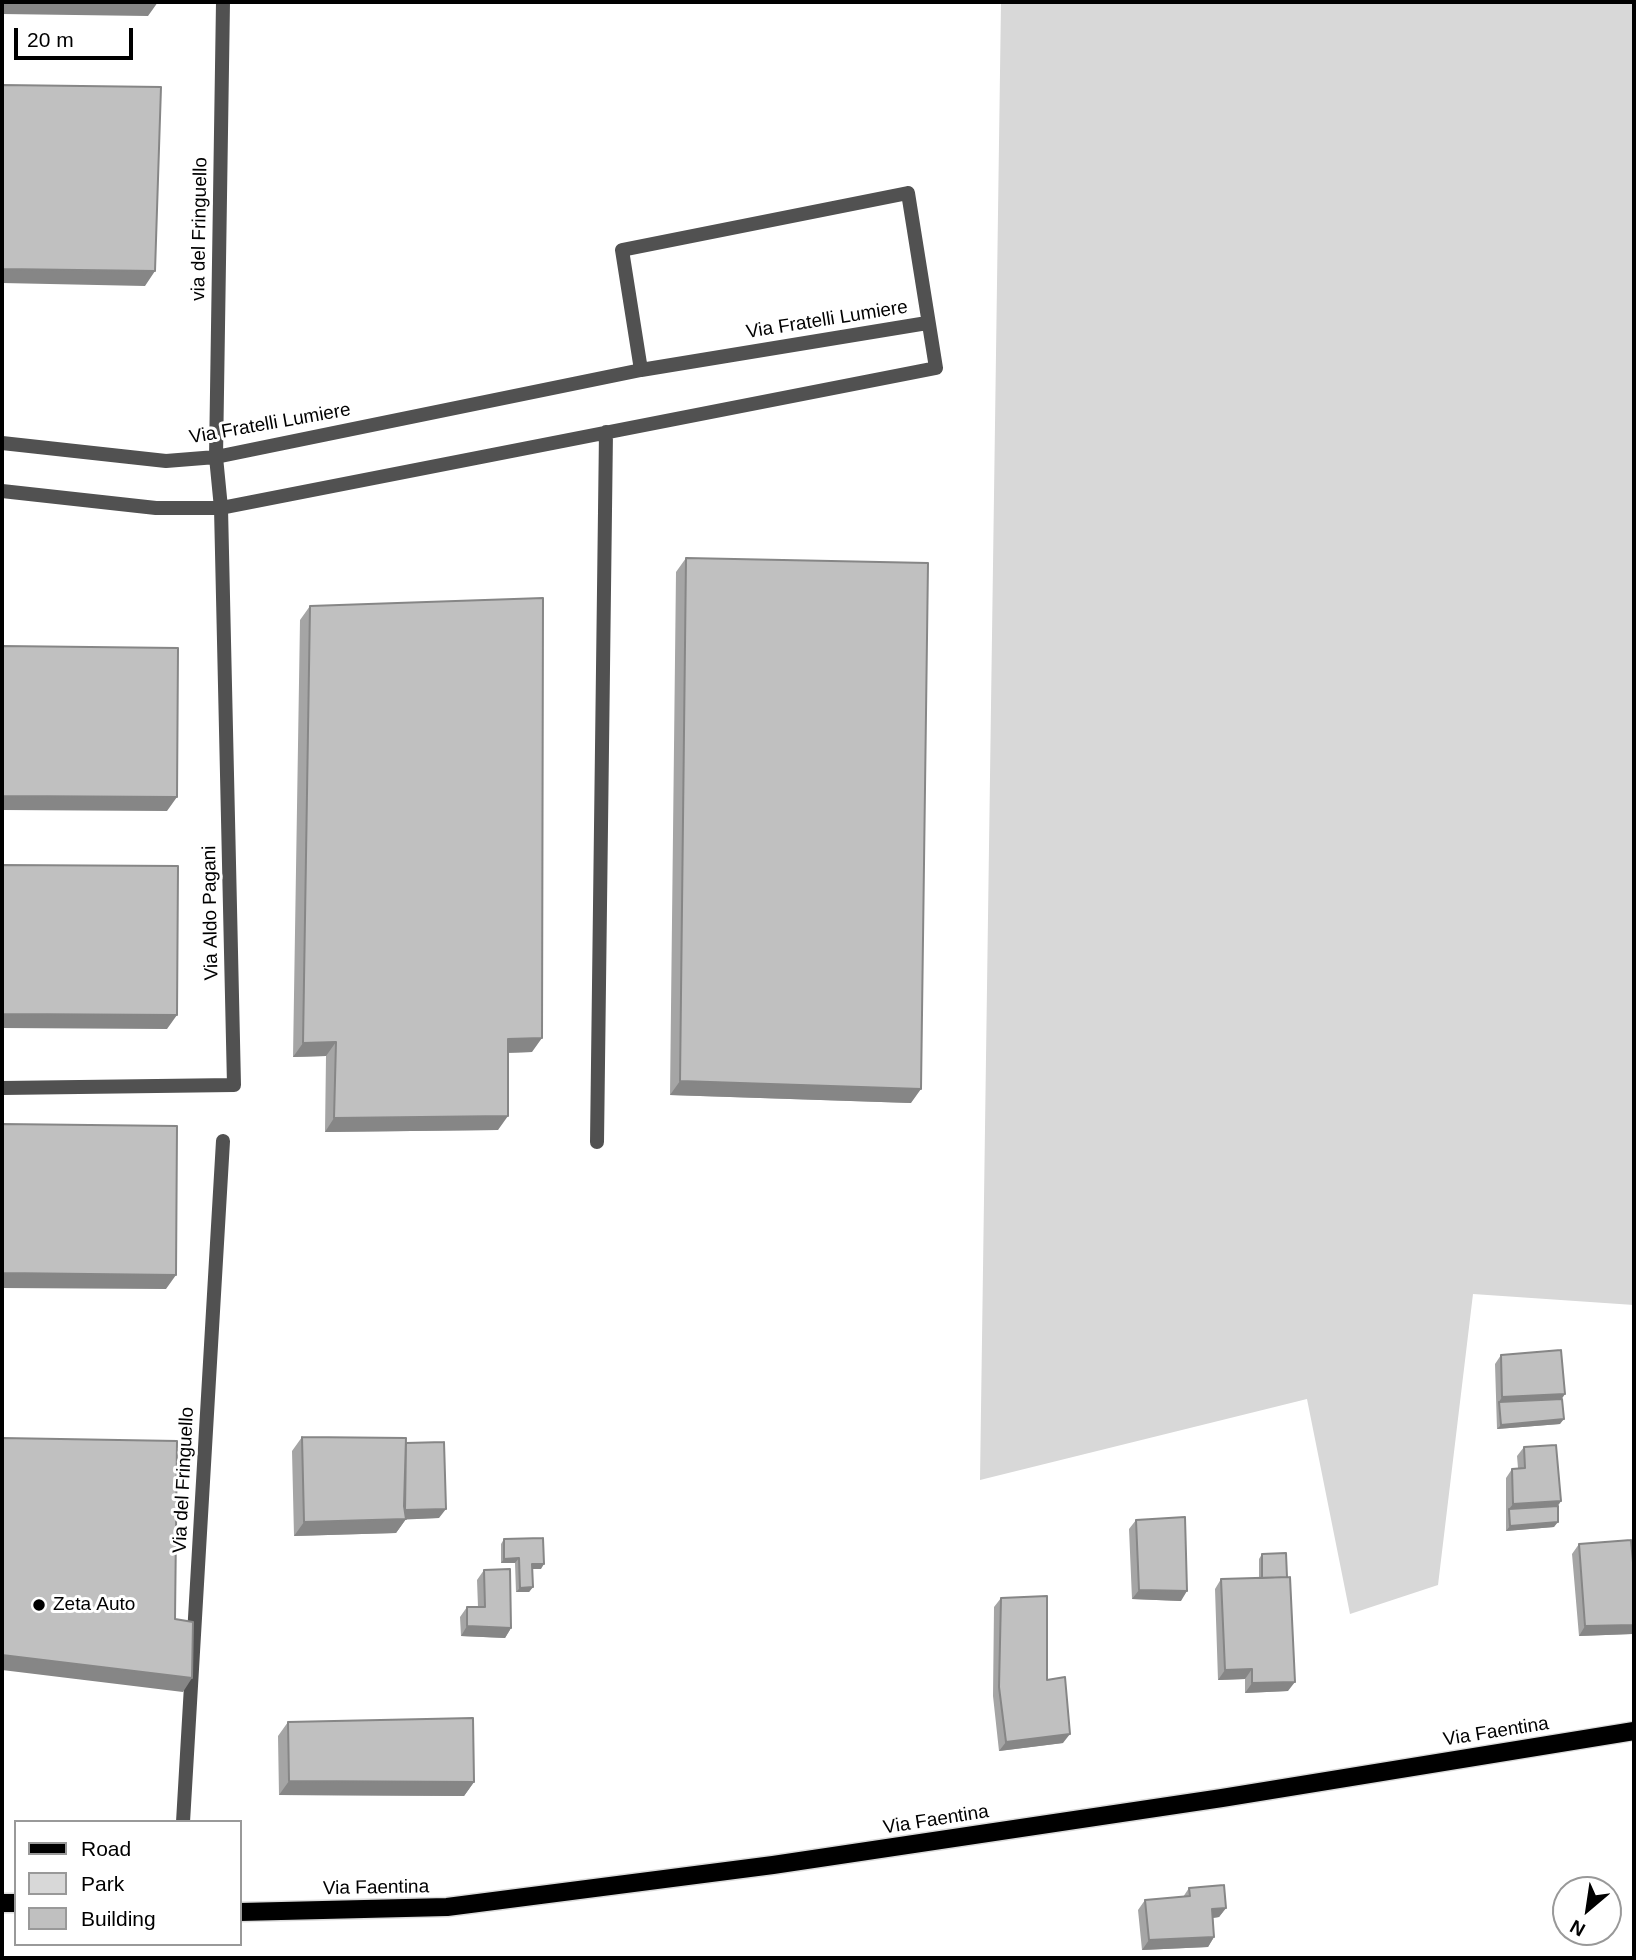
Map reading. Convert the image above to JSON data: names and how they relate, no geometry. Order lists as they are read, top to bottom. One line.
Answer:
{"streets":{"main road":["Via Faentina"],"street":["via del Fringuello","Via Fratelli Lumiere","Via Aldo Pagani","Via del Fringuello"]},"crossings":[["via del Fringuello","Via Fratelli Lumiere"],["via del Fringuello","Via Aldo Pagani"],["Via Fratelli Lumiere","Via Aldo Pagani"]],"places":["Zeta Auto"],"legend":["Road","Park","Building"],"scale_bar":"20 m","north":"bottom left"}
